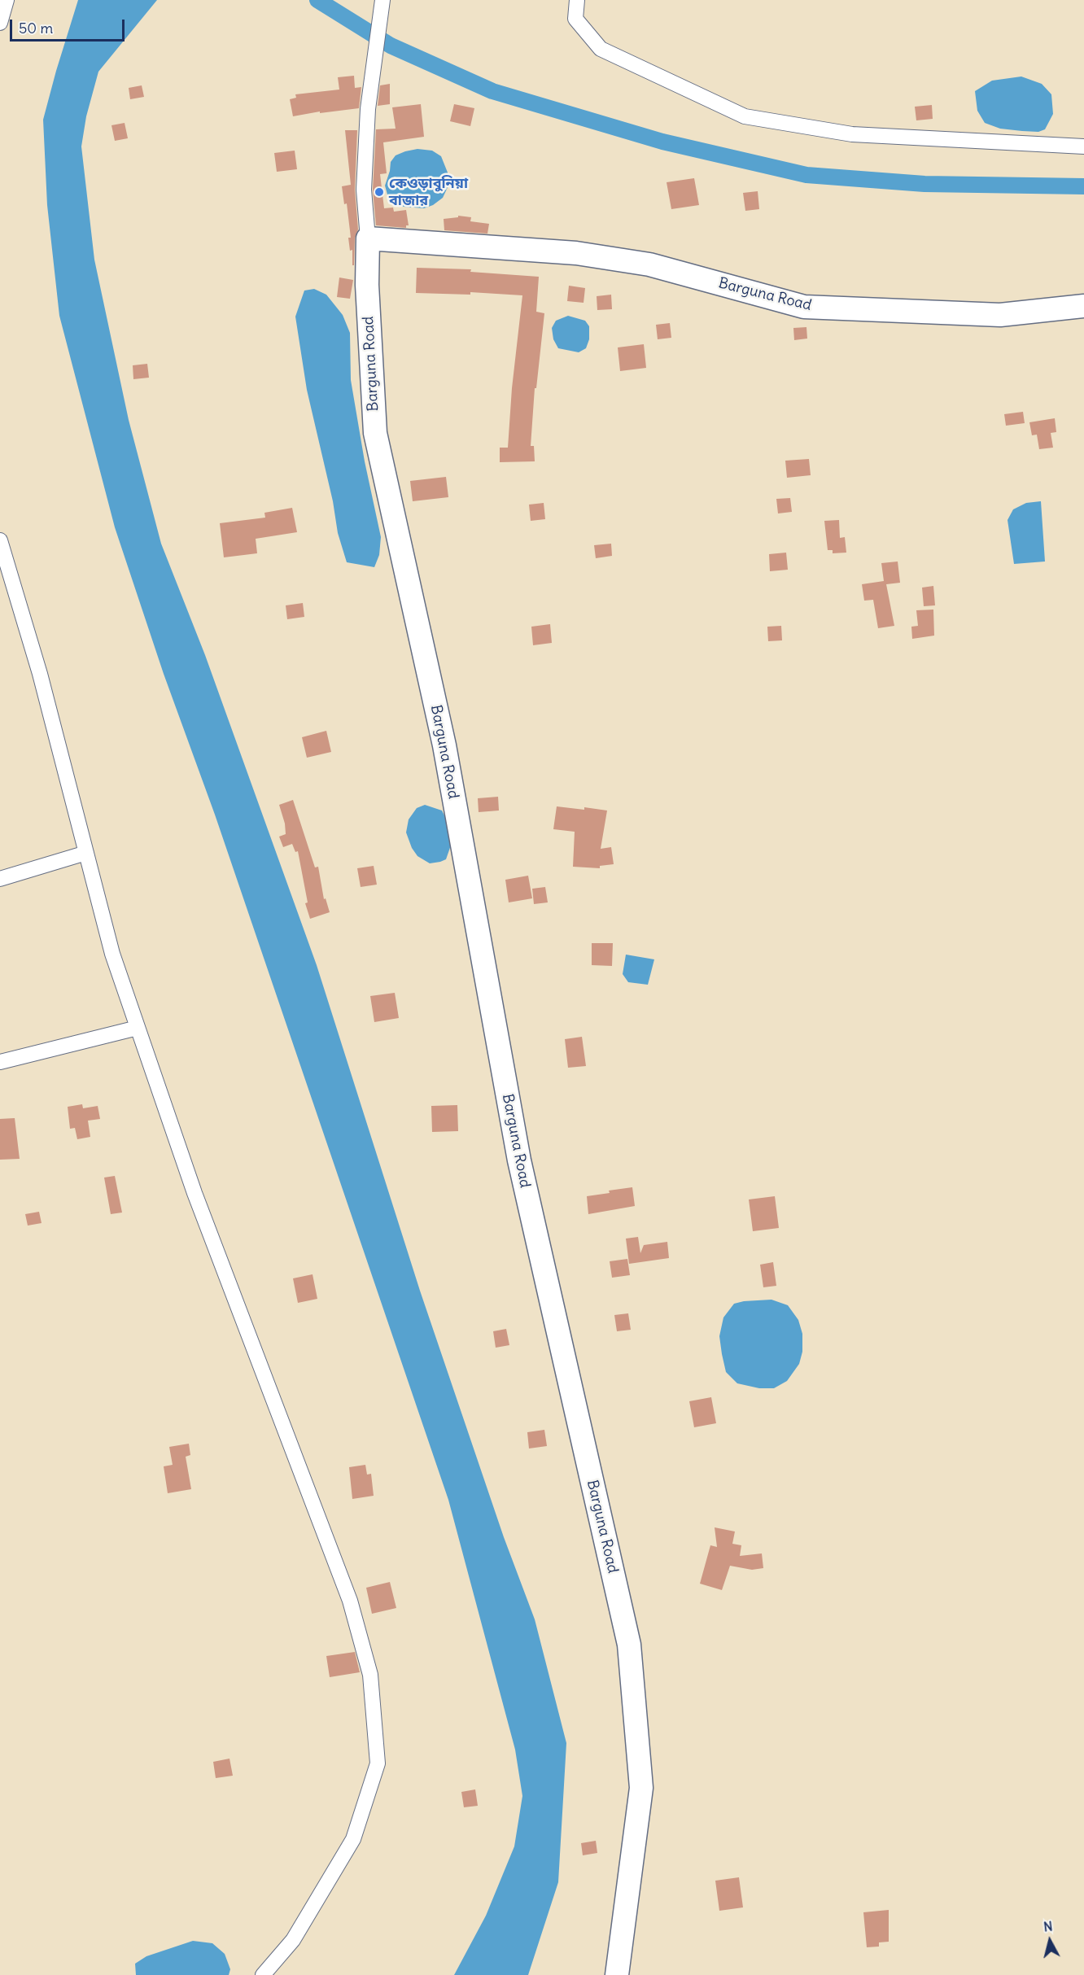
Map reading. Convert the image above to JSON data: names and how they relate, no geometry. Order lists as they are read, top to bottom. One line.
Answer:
{"streets":{"main road":["Barguna Road"]},"places":["কেওড়াবুনিয়া বাজার"],"scale_bar":"50 m","north":"top"}
